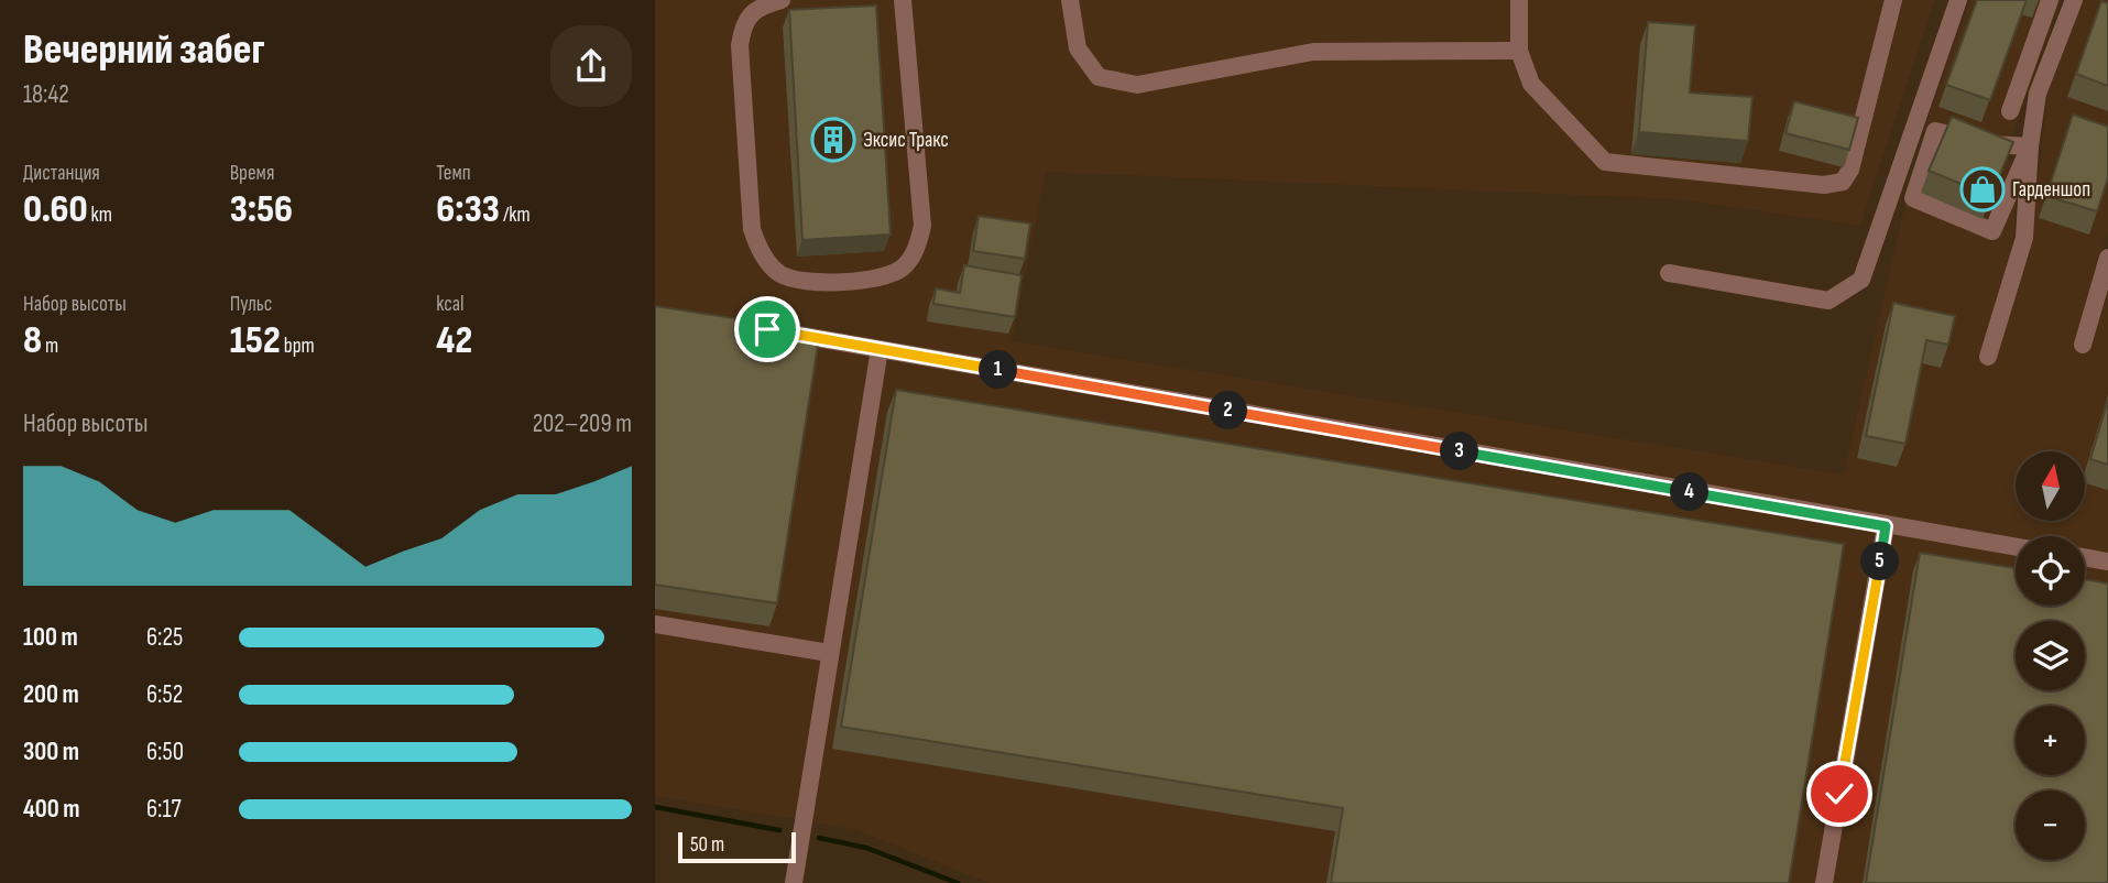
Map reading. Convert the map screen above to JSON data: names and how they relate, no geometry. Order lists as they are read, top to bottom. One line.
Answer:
{"places":{"building":["Эксис Тракс"],"shop":["Гарденшоп"]},"scale_bar":"50 m","north":"top","page":{"heading":["Вечерний забег","18:42"],"stats":[["Дистанция","0.60 km"],["Время","3:56"],["Темп","6:33 /km"],["Набор высоты","8 m"],["Пульс","152 bpm"],["kcal","42"]],"pins":["1","2","3","4","5"],"chart":["Набор высоты","202–209 m"],"map_buttons":["+","−"],"list":[{"name":"100 m","note":"6:25"},{"name":"200 m","note":"6:52"},{"name":"300 m","note":"6:50"},{"name":"400 m","note":"6:17"}],"scale":"50 m"}}
